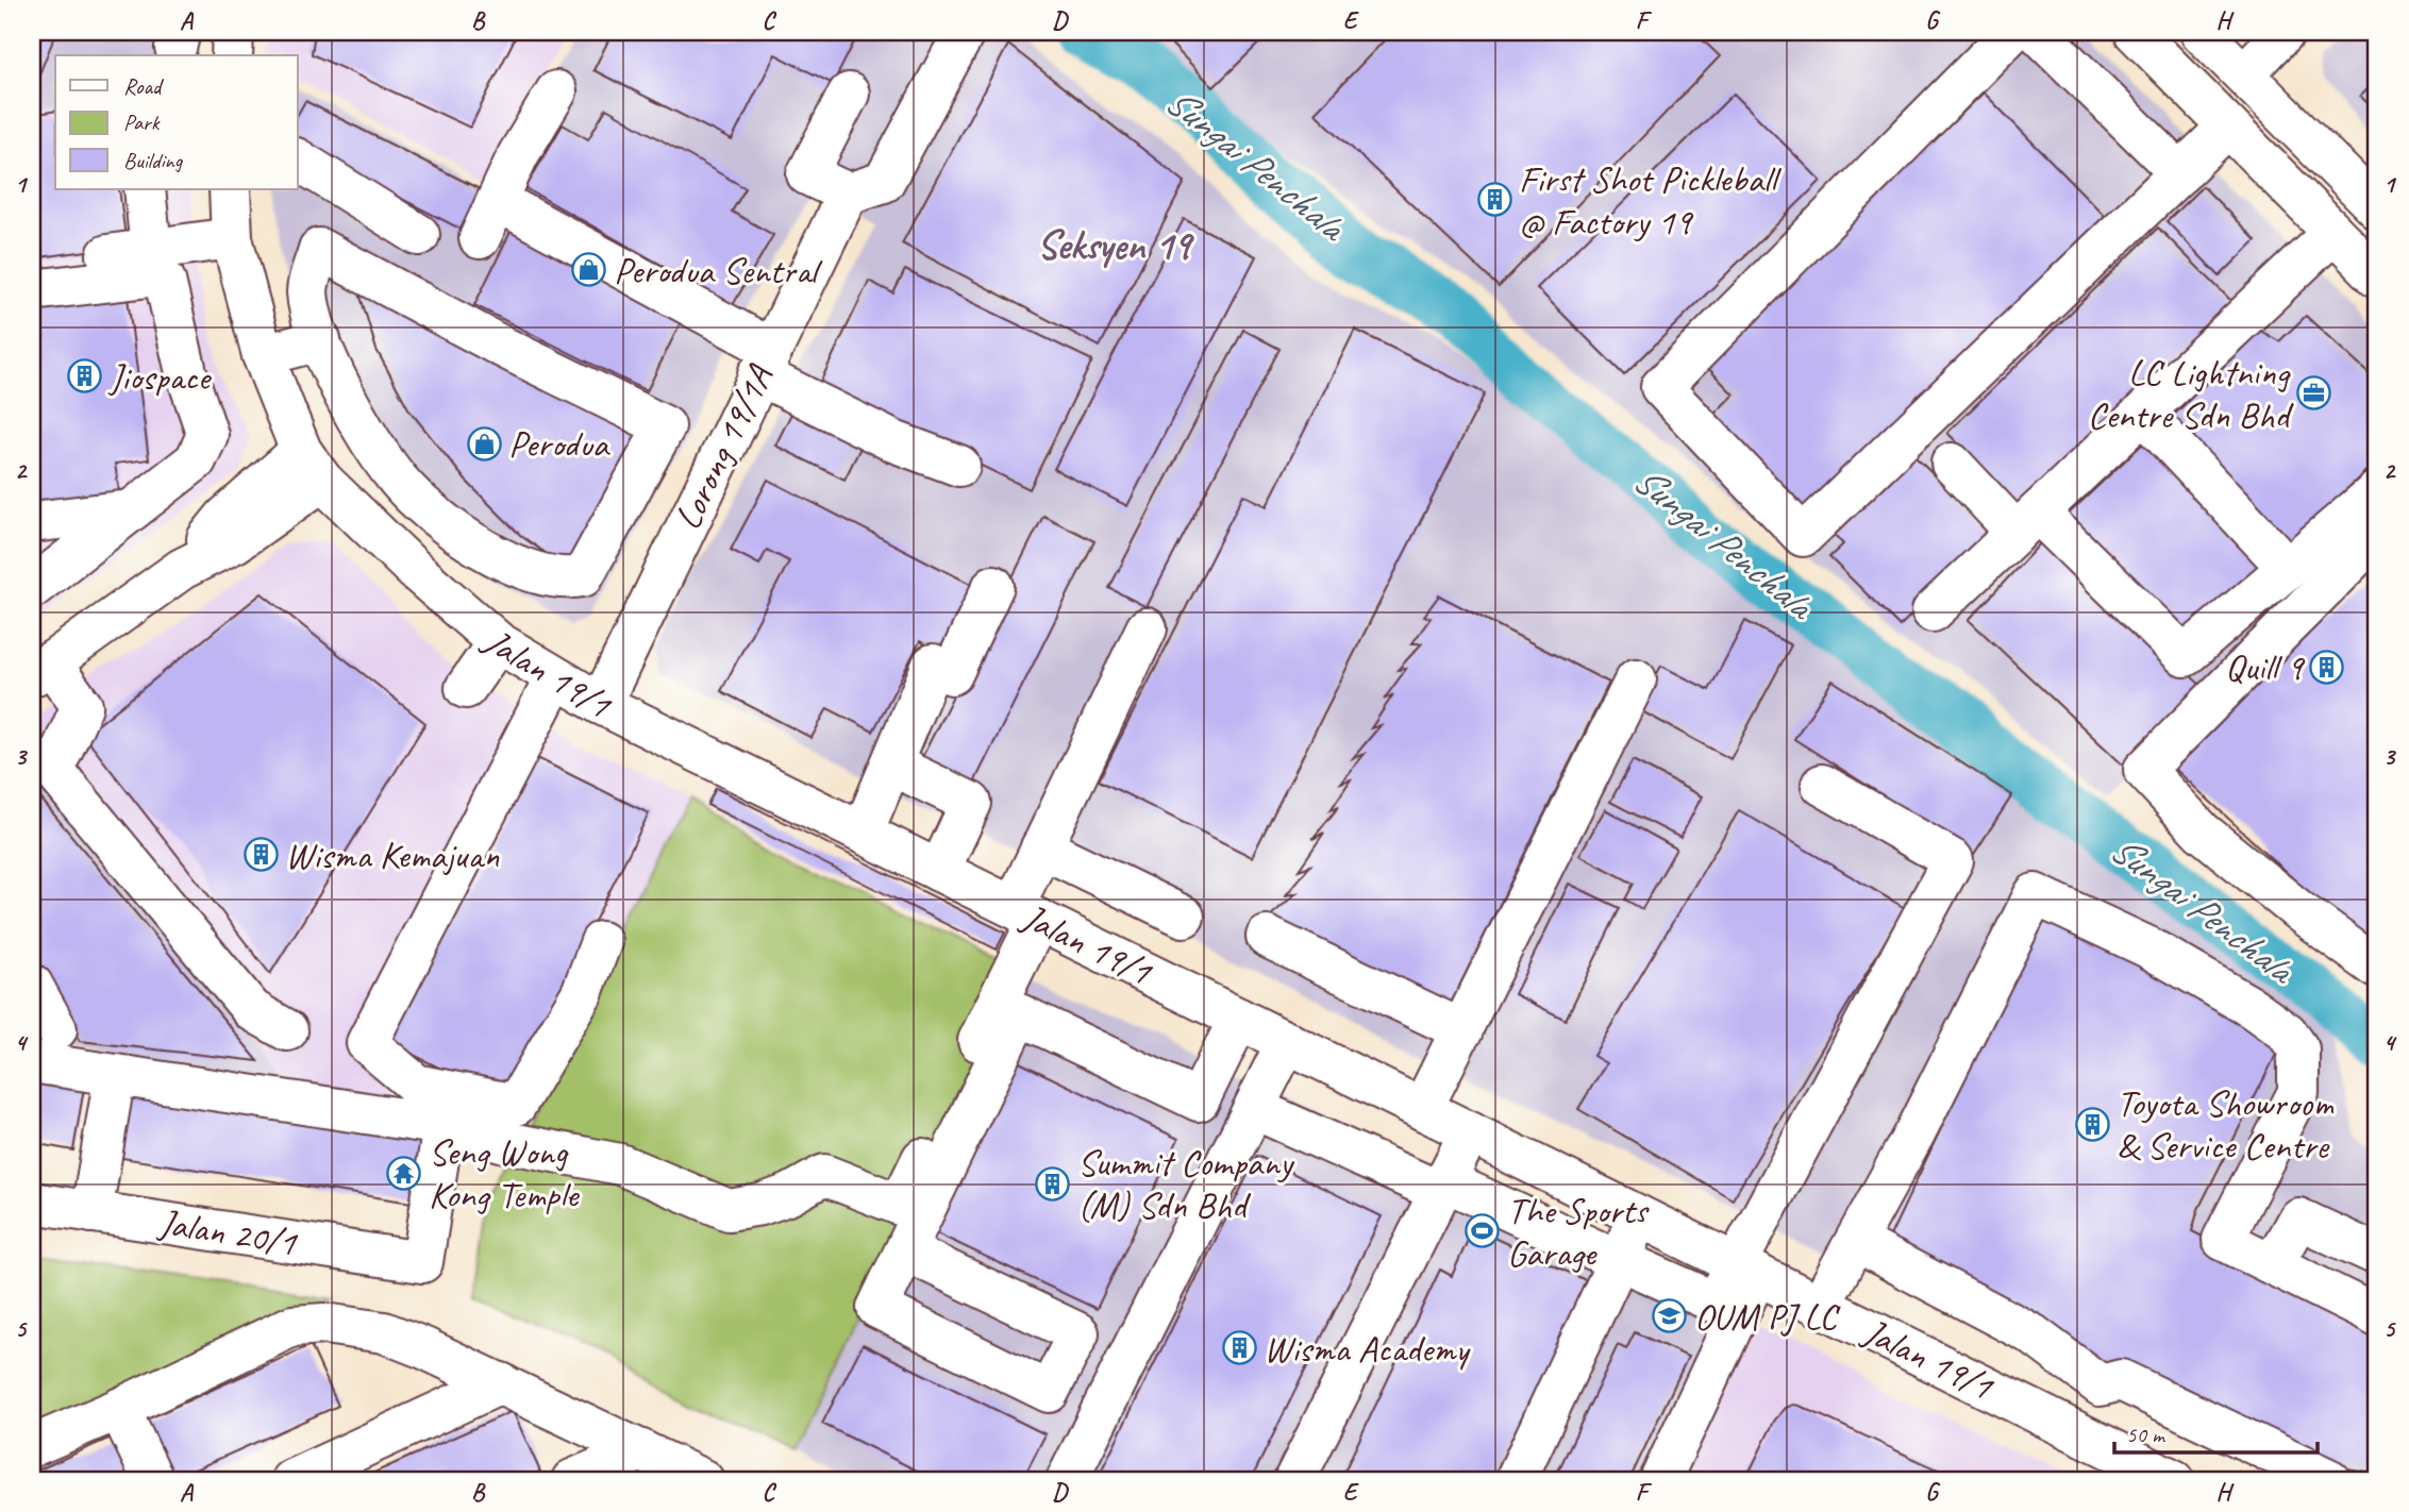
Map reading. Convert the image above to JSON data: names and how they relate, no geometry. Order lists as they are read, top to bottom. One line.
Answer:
{"streets":{"main road":["Lorong 19/1A","Jalan 19/1","Jalan 20/1"]},"crossings":[["Lorong 19/1A","Jalan 19/1"]],"districts":["Seksyen 19"],"water":["Sungai Penchala"],"places":{"building":["First Shot Pickleball @ Factory 19","Jiospace","Quill 9","Wisma Kemajuan","Toyota Showroom & Service Centre","Summit Company (M) Sdn Bhd","Wisma Academy"],"shop":["Perodua Sentral","Perodua"],"office":["LC Lightning Centre Sdn Bhd"],"temple":["Seng Wong Kong Temple"],"sports":["The Sports Garage"],"school or university":["OUM PJ LC"]},"legend":["Road","Park","Building"],"scale_bar":"50 m","grid":{"columns":["A","B","C","D","E","F","G","H"],"rows":["1","2","3","4","5"]}}
